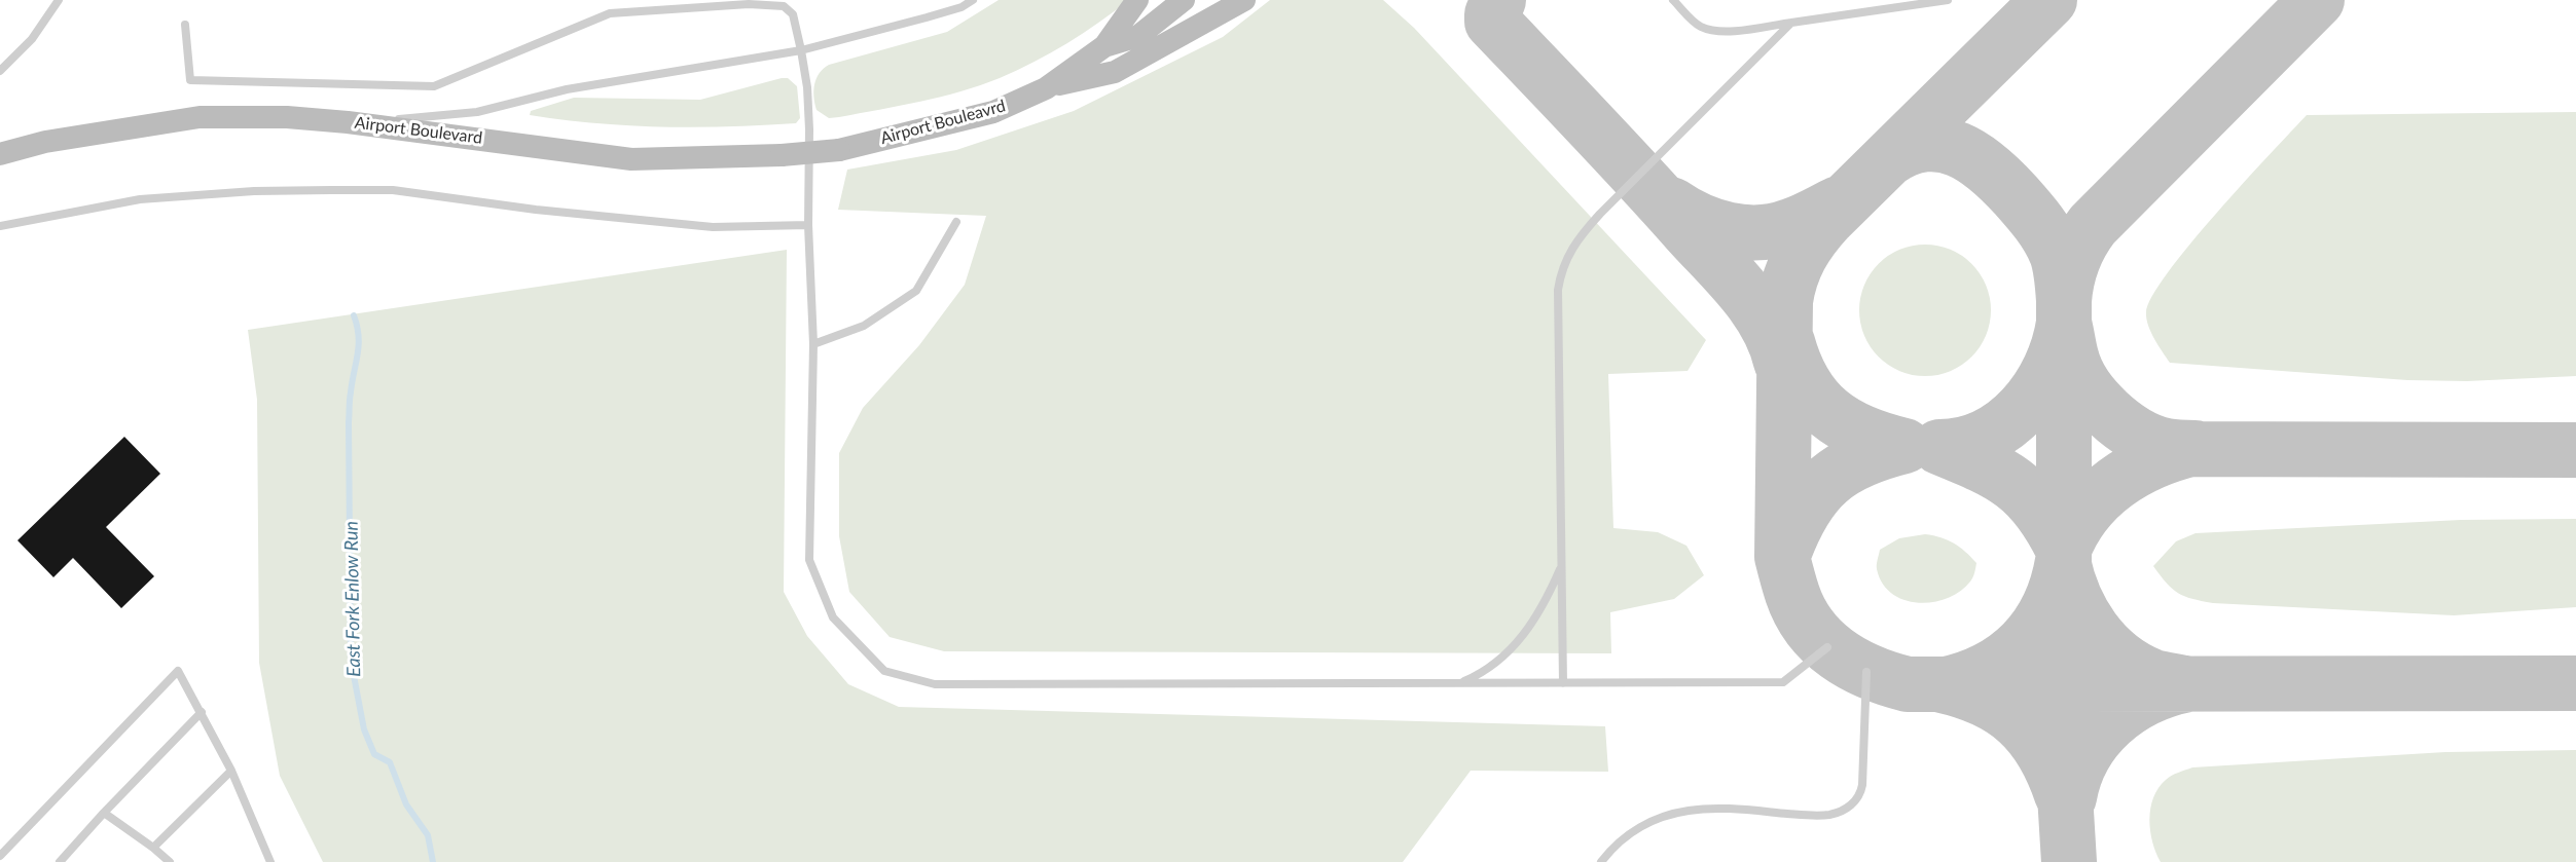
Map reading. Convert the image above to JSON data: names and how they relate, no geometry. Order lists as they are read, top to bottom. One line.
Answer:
{"streets":{"street":["Airport Bouleavrd","Airport Boulevard"]},"crossings":[["Airport Bouleavrd","Airport Boulevard"]],"water":["East Fork Enlow Run"]}
